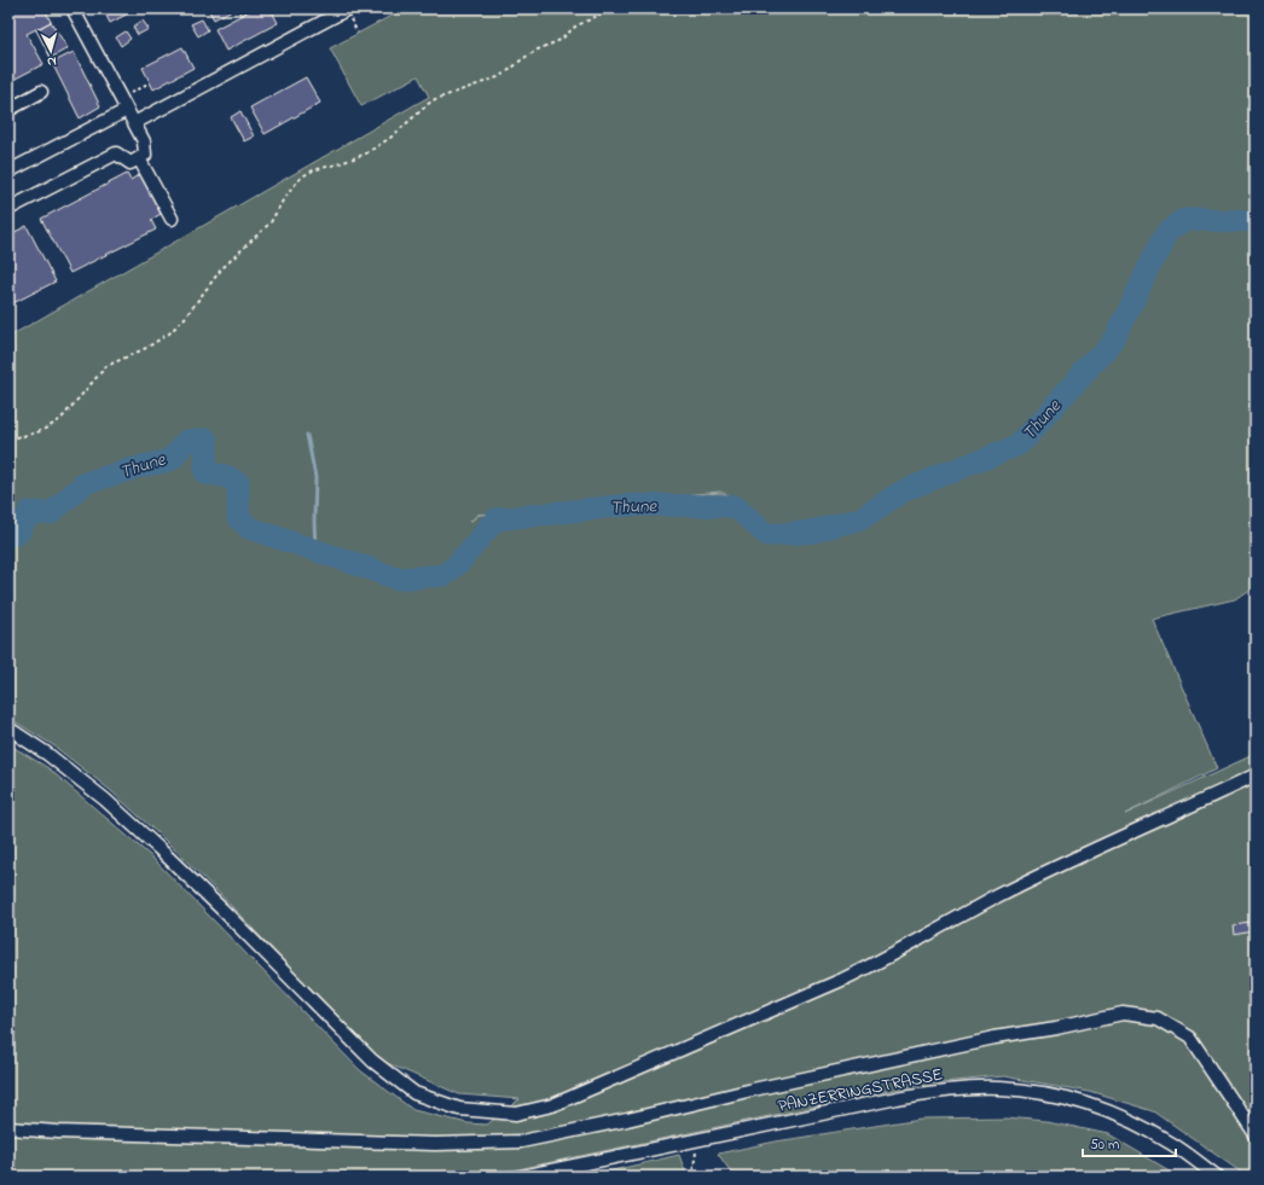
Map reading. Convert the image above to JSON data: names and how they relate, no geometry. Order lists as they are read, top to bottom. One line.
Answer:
{"streets":{"street":["PANZERRINGSTRASSE"]},"water":["Thune"],"scale_bar":"50 m","north":"bottom"}
